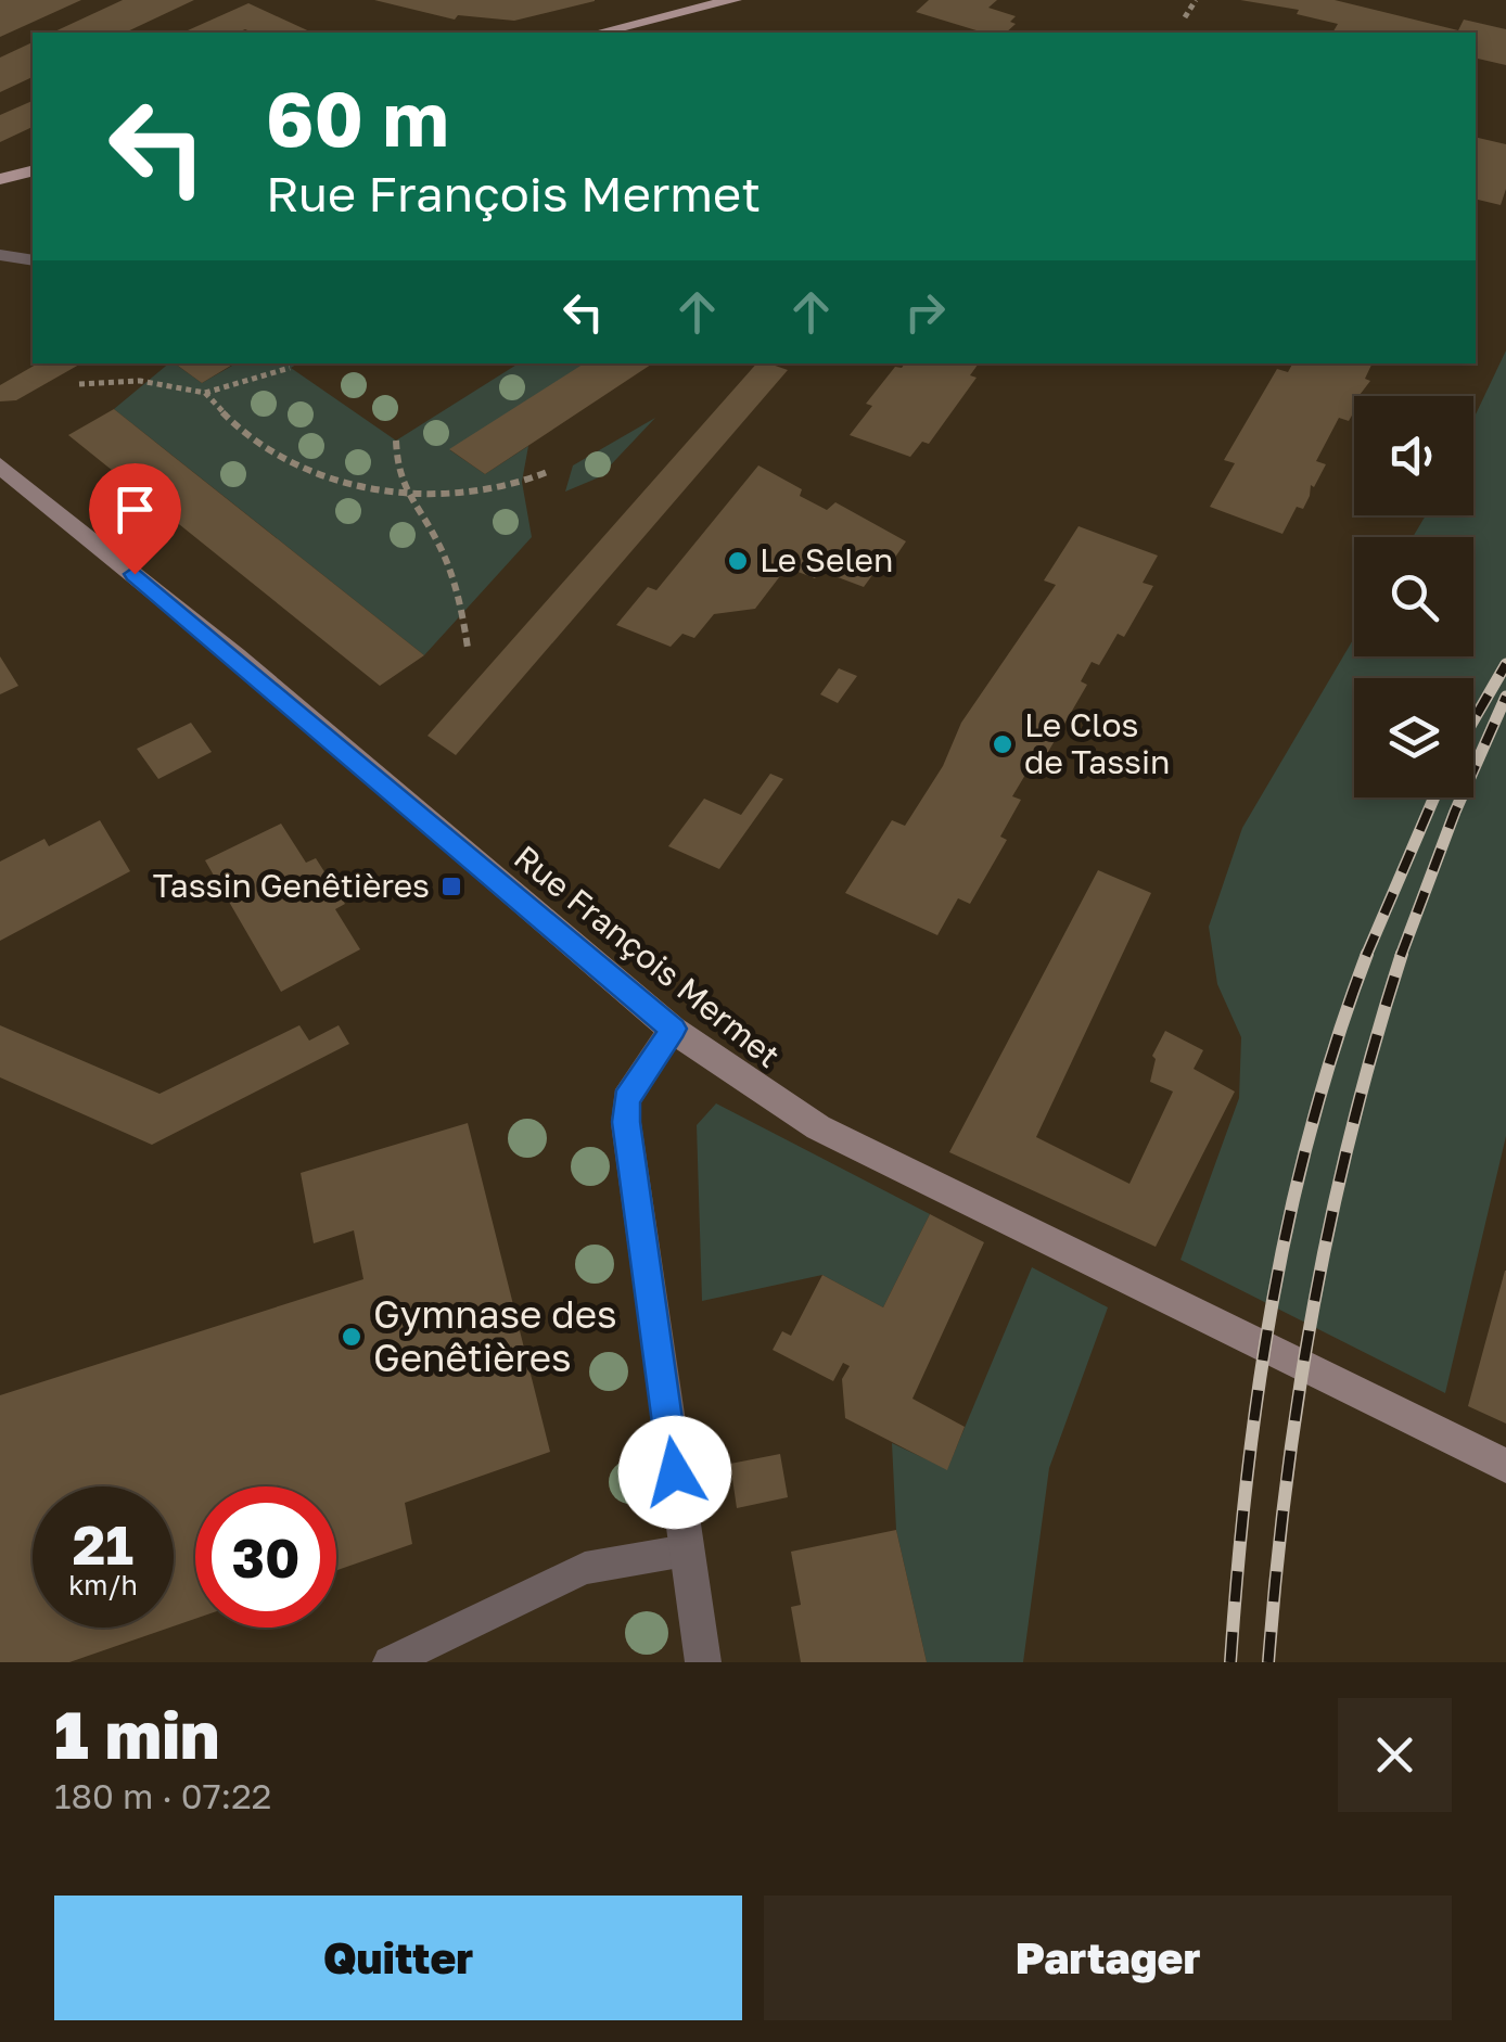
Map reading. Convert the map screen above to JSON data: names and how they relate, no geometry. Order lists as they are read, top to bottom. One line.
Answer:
{"streets":{"main road":["Rue François Mermet"]},"places":{"other":["Le Selen","Le Clos de Tassin","Gymnase des Genêtières"],"transit":["Tassin Genêtières"]},"page":{"turn":["60 m","Rue François Mermet"],"speed":"21 km/h","limit":"30","heading":["1 min","180 m · 07:22"],"buttons":["Quitter","Partager"]}}
